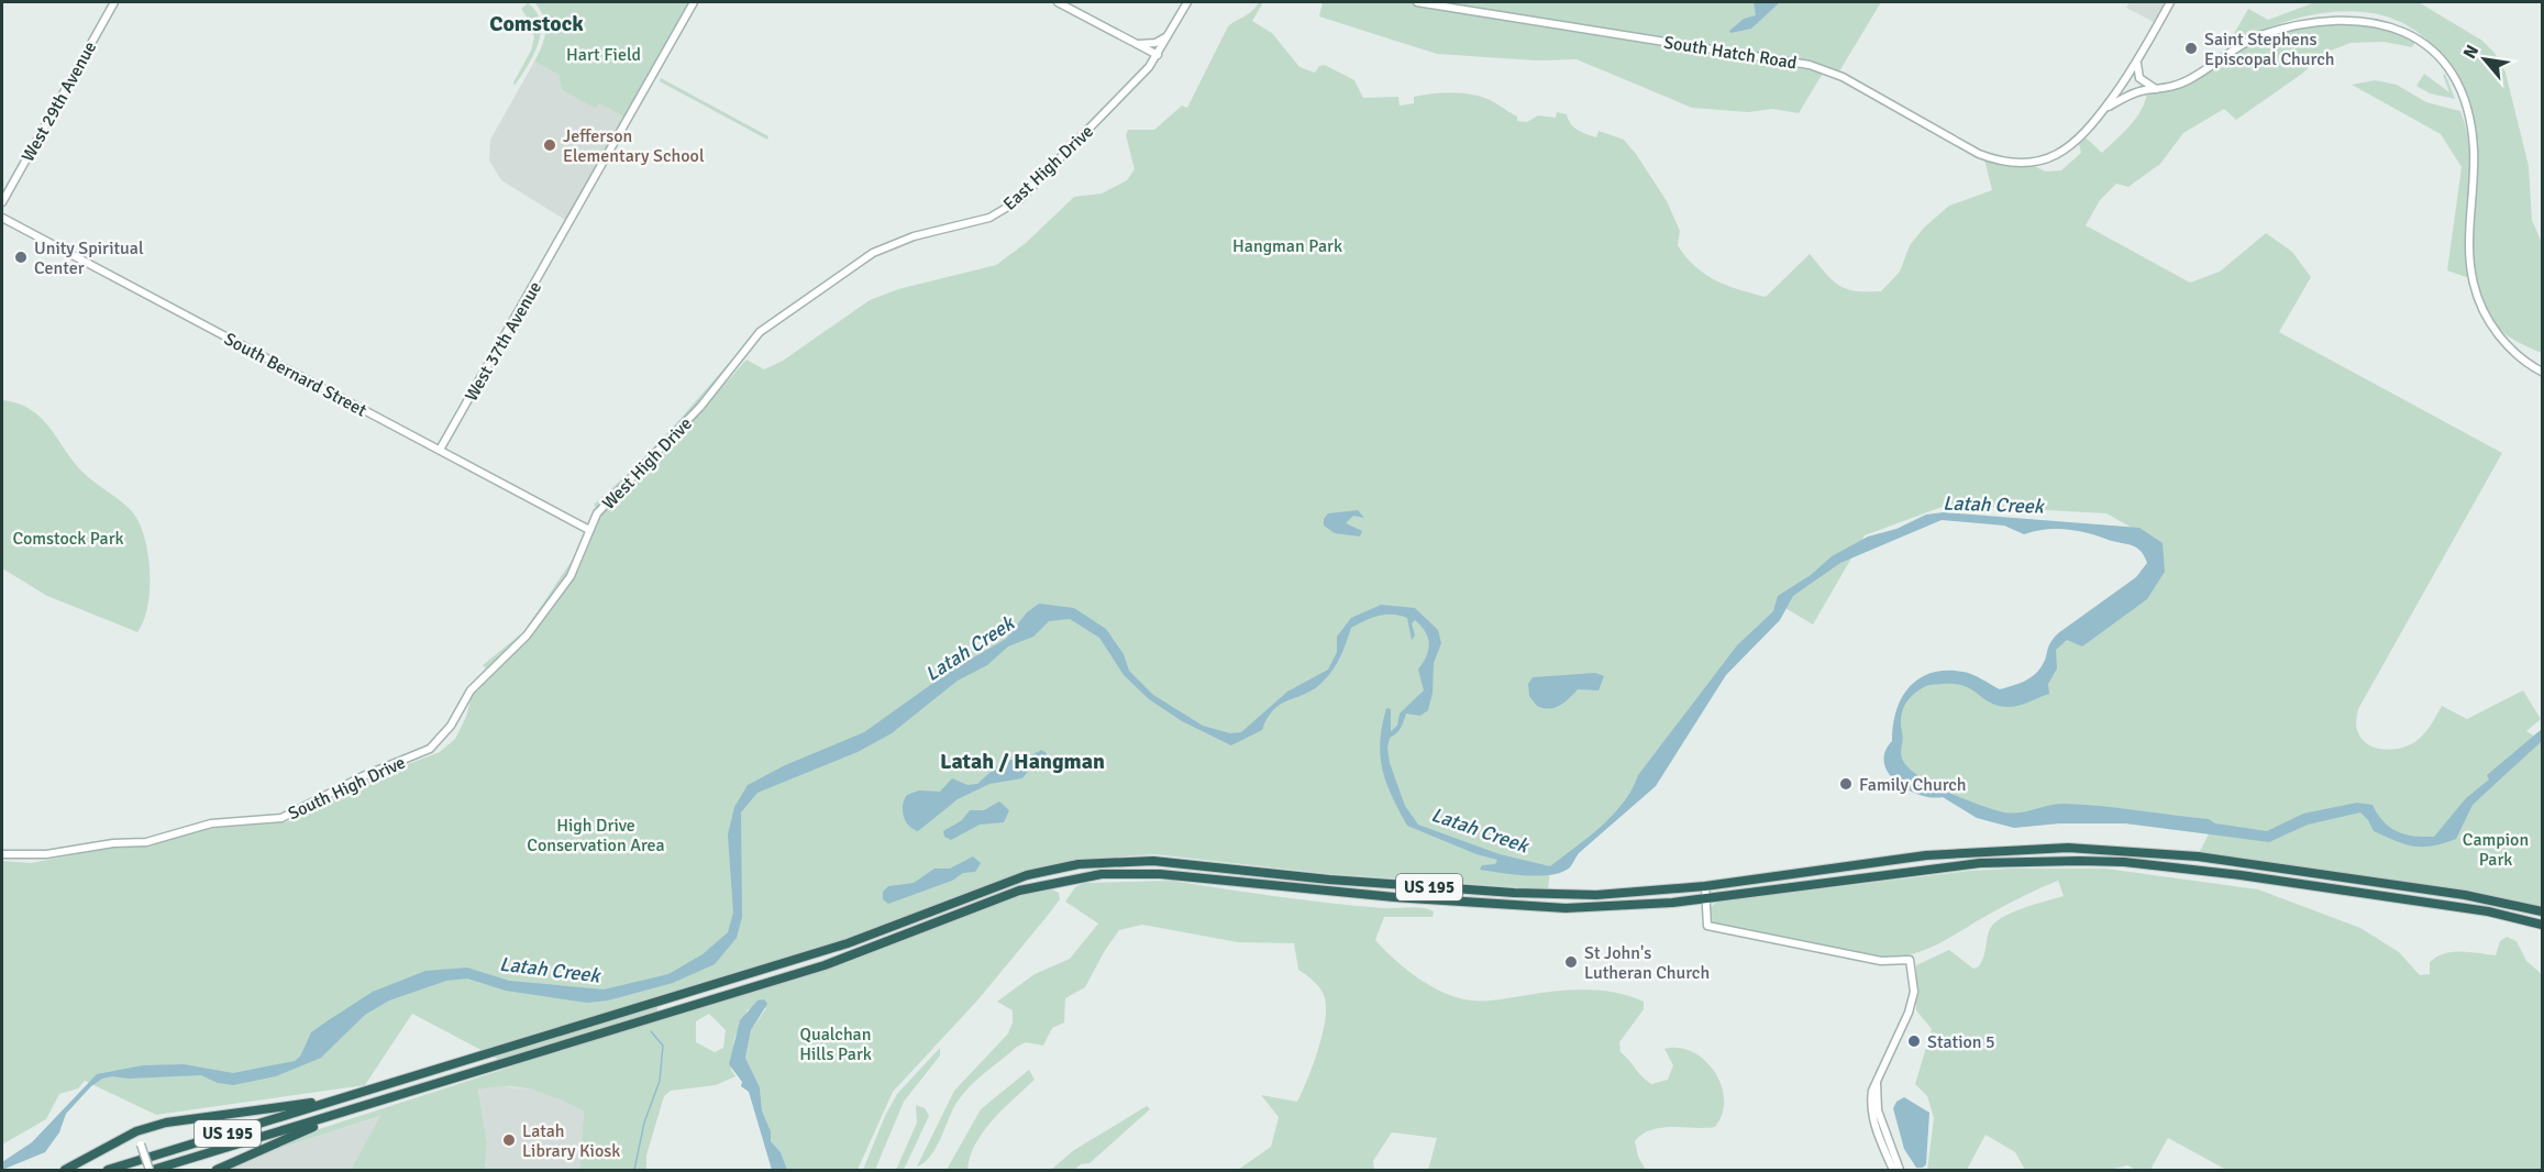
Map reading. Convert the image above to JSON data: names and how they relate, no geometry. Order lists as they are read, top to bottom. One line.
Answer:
{"streets":{"highway":["US 195"],"main road":["South Hatch Road","West 29th Avenue","East High Drive","West 37th Avenue","South Bernard Street","West High Drive","South High Drive"]},"crossings":[["East High Drive","West High Drive"],["West 37th Avenue","South Bernard Street"],["South Bernard Street","West High Drive"],["West High Drive","South High Drive"]],"districts":["Comstock","Latah / Hangman"],"water":["Latah Creek"],"parks":["Hart Field","Hangman Park","Comstock Park","High Drive Conservation Area","Campion Park","Qualchan Hills Park"],"places":["Saint Stephens Episcopal Church","Jefferson Elementary School","Unity Spiritual Center","Family Church","St John's Lutheran Church","Station 5","Latah Library Kiosk"],"north":"top left"}
